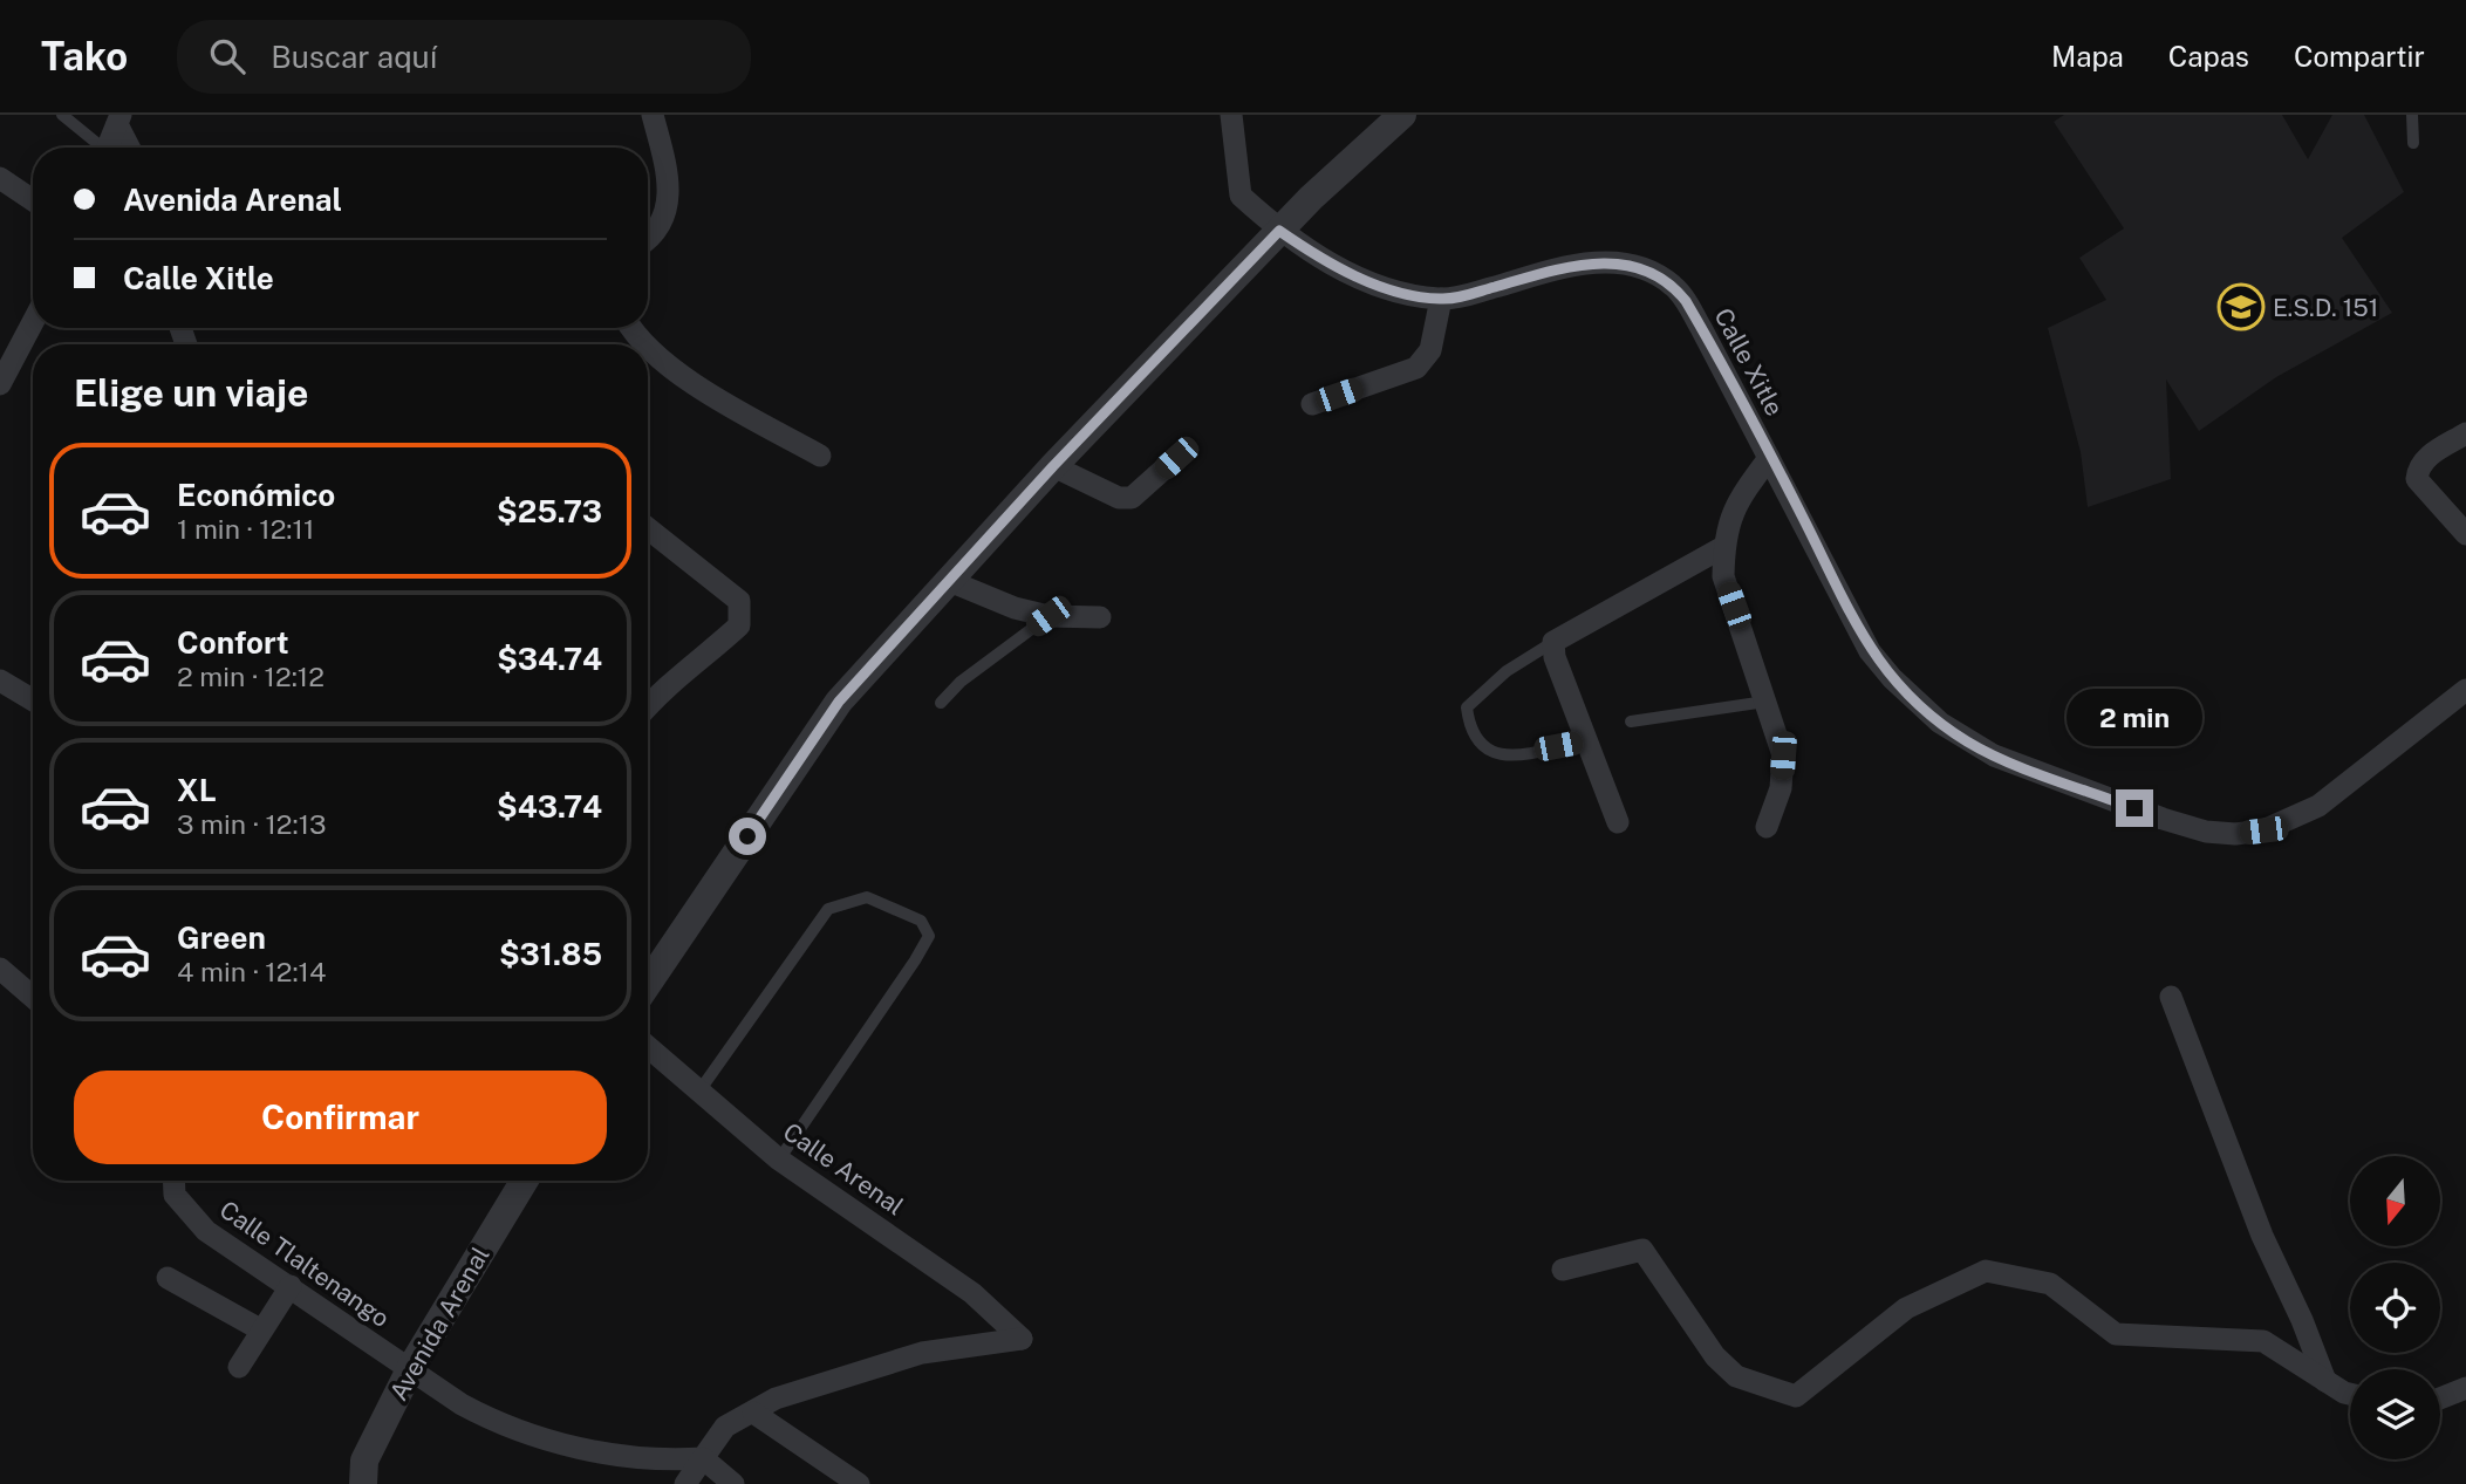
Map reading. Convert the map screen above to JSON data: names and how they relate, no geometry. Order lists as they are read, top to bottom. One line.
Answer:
{"streets":{"street":["Calle Xitle","Calle Arenal","Calle Tlaltenango","Avenida Arenal"]},"crossings":[["Calle Tlaltenango","Avenida Arenal"]],"places":{"school or university":["E.S.D. 151"]},"north":"bottom","page":{"header":"Tako","search":"Buscar aquí","nav":["Mapa","Capas","Compartir"],"banner":["Avenida Arenal","Calle Xitle"],"heading":"Elige un viaje","list":[{"name":"Económico","note":"1 min · 12:11","value":"$25.73"},{"name":"Confort","note":"2 min · 12:12","value":"$34.74"},{"name":"XL","note":"3 min · 12:13","value":"$43.74"},{"name":"Green","note":"4 min · 12:14","value":"$31.85"}],"bubble":"2 min","buttons":"Confirmar"}}
